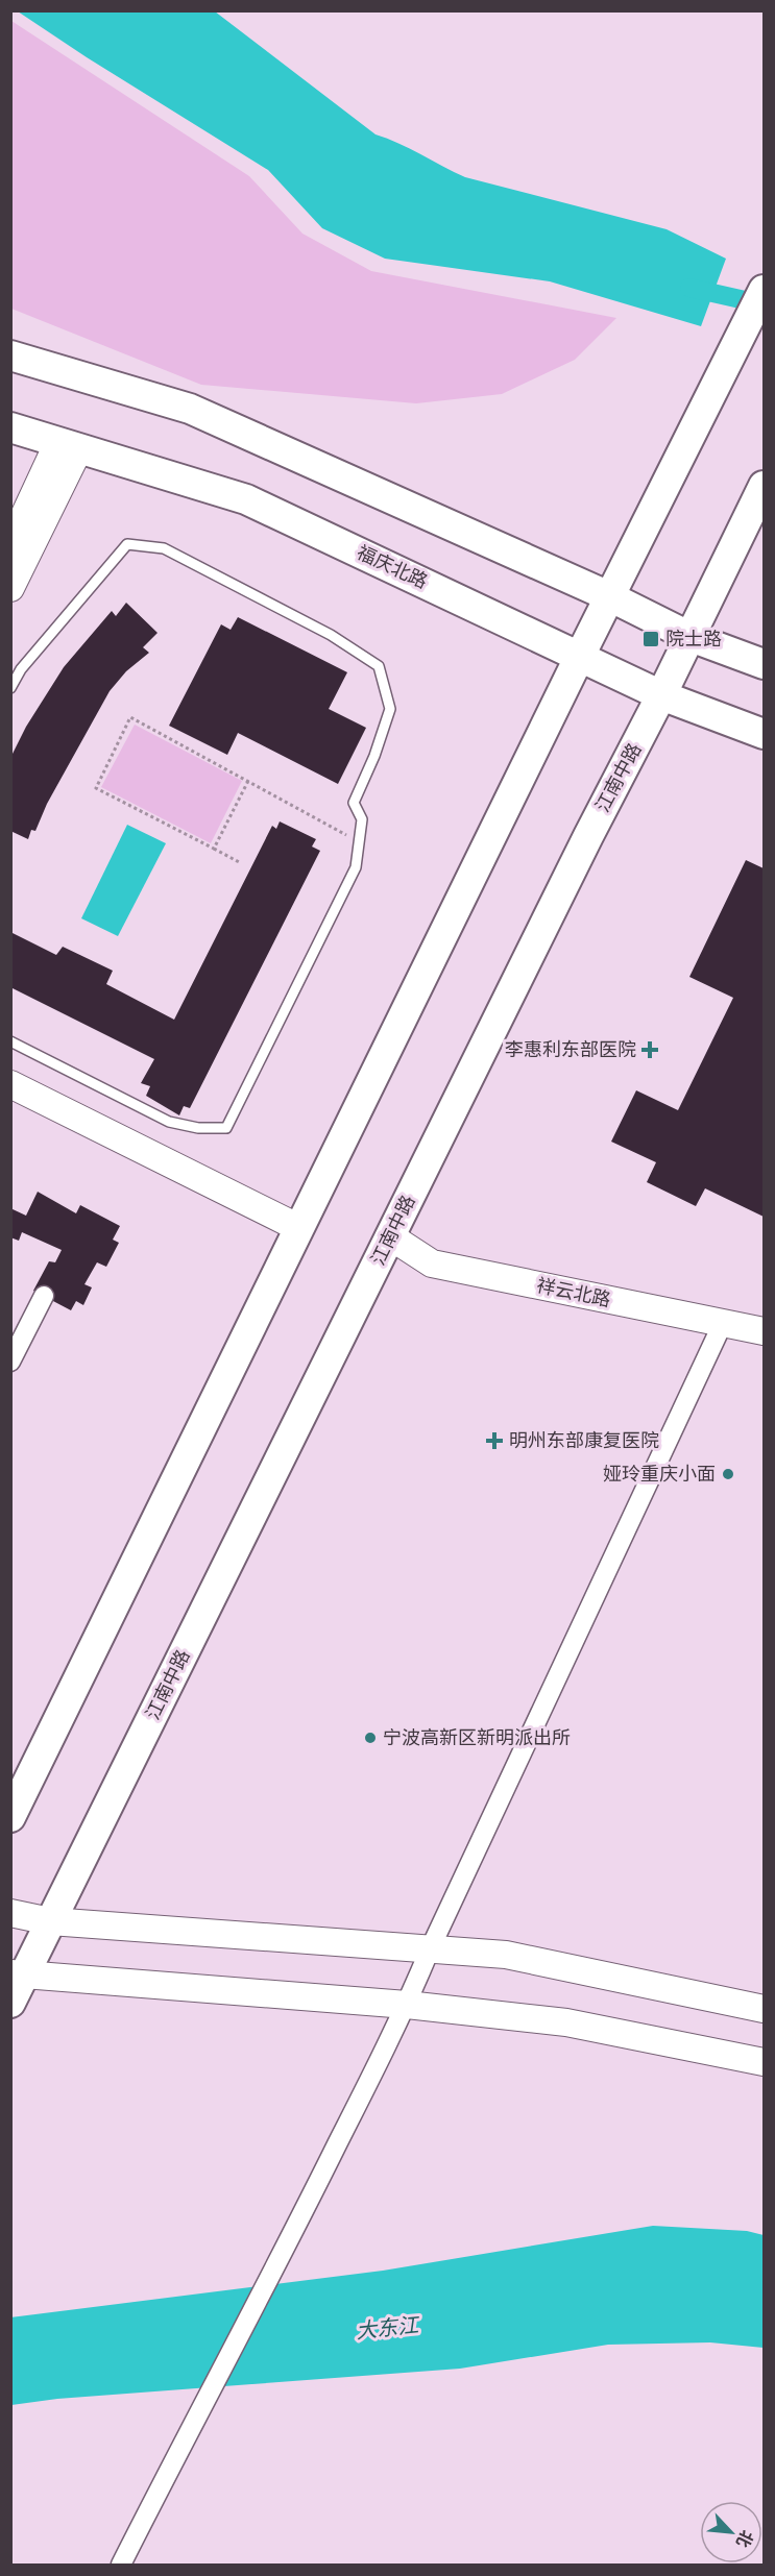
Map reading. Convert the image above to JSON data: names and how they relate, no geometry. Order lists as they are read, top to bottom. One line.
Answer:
{"streets":{"main road":["福庆北路","江南中路"],"street":["祥云北路"]},"crossings":[["福庆北路","江南中路"],["江南中路","祥云北路"]],"water":["大东江"],"places":{"transit":["院士路"],"health":["李惠利东部医院","明州东部康复医院"],"other":["娅玲重庆小面","宁波高新区新明派出所"]},"north":"bottom right"}
